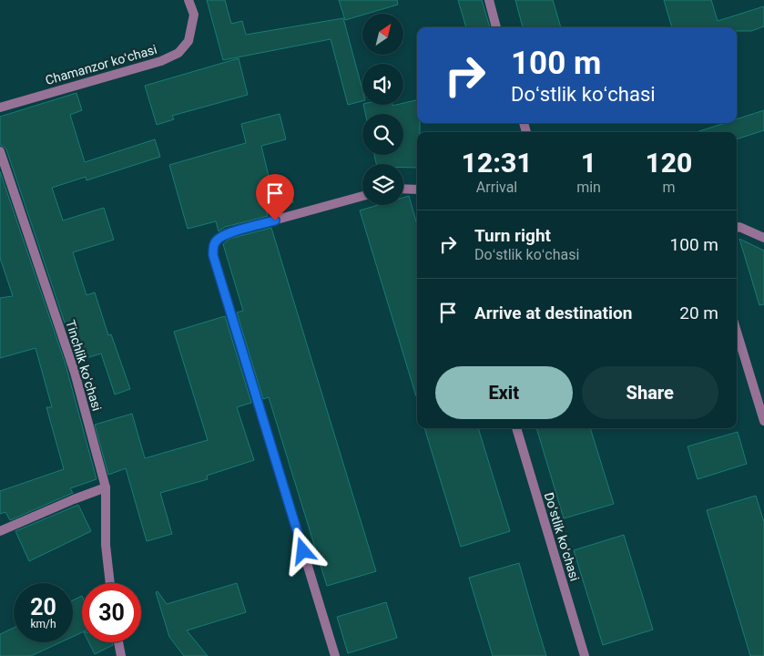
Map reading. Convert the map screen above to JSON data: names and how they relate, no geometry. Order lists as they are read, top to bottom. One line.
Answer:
{"streets":{"street":["Chamanzor koʻchasi","Tinchlik koʻchasi","Doʻstlik koʻchasi"]},"north":"top right","page":{"turn":["100 m","Doʻstlik koʻchasi"],"eta":["12:31","Arrival","1","min","120","m"],"list":[{"name":"Turn right","note":"Doʻstlik koʻchasi","value":"100 m"},{"name":"Arrive at destination","value":"20 m"}],"buttons":["Exit","Share"],"speed":"20 km/h","limit":"30"}}
